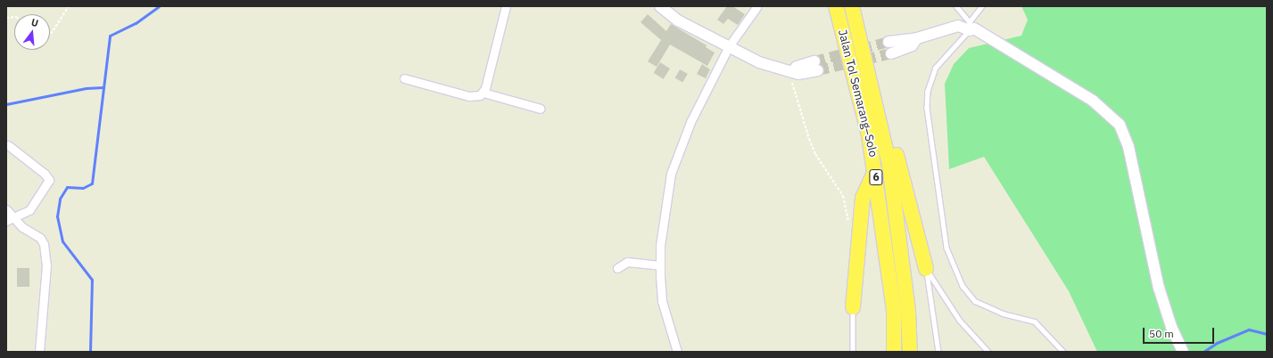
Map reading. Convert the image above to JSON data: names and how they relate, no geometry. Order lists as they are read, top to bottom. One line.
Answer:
{"streets":{"highway":["Jalan Tol Semarang–Solo","6"]},"scale_bar":"50 m","north":"top"}
